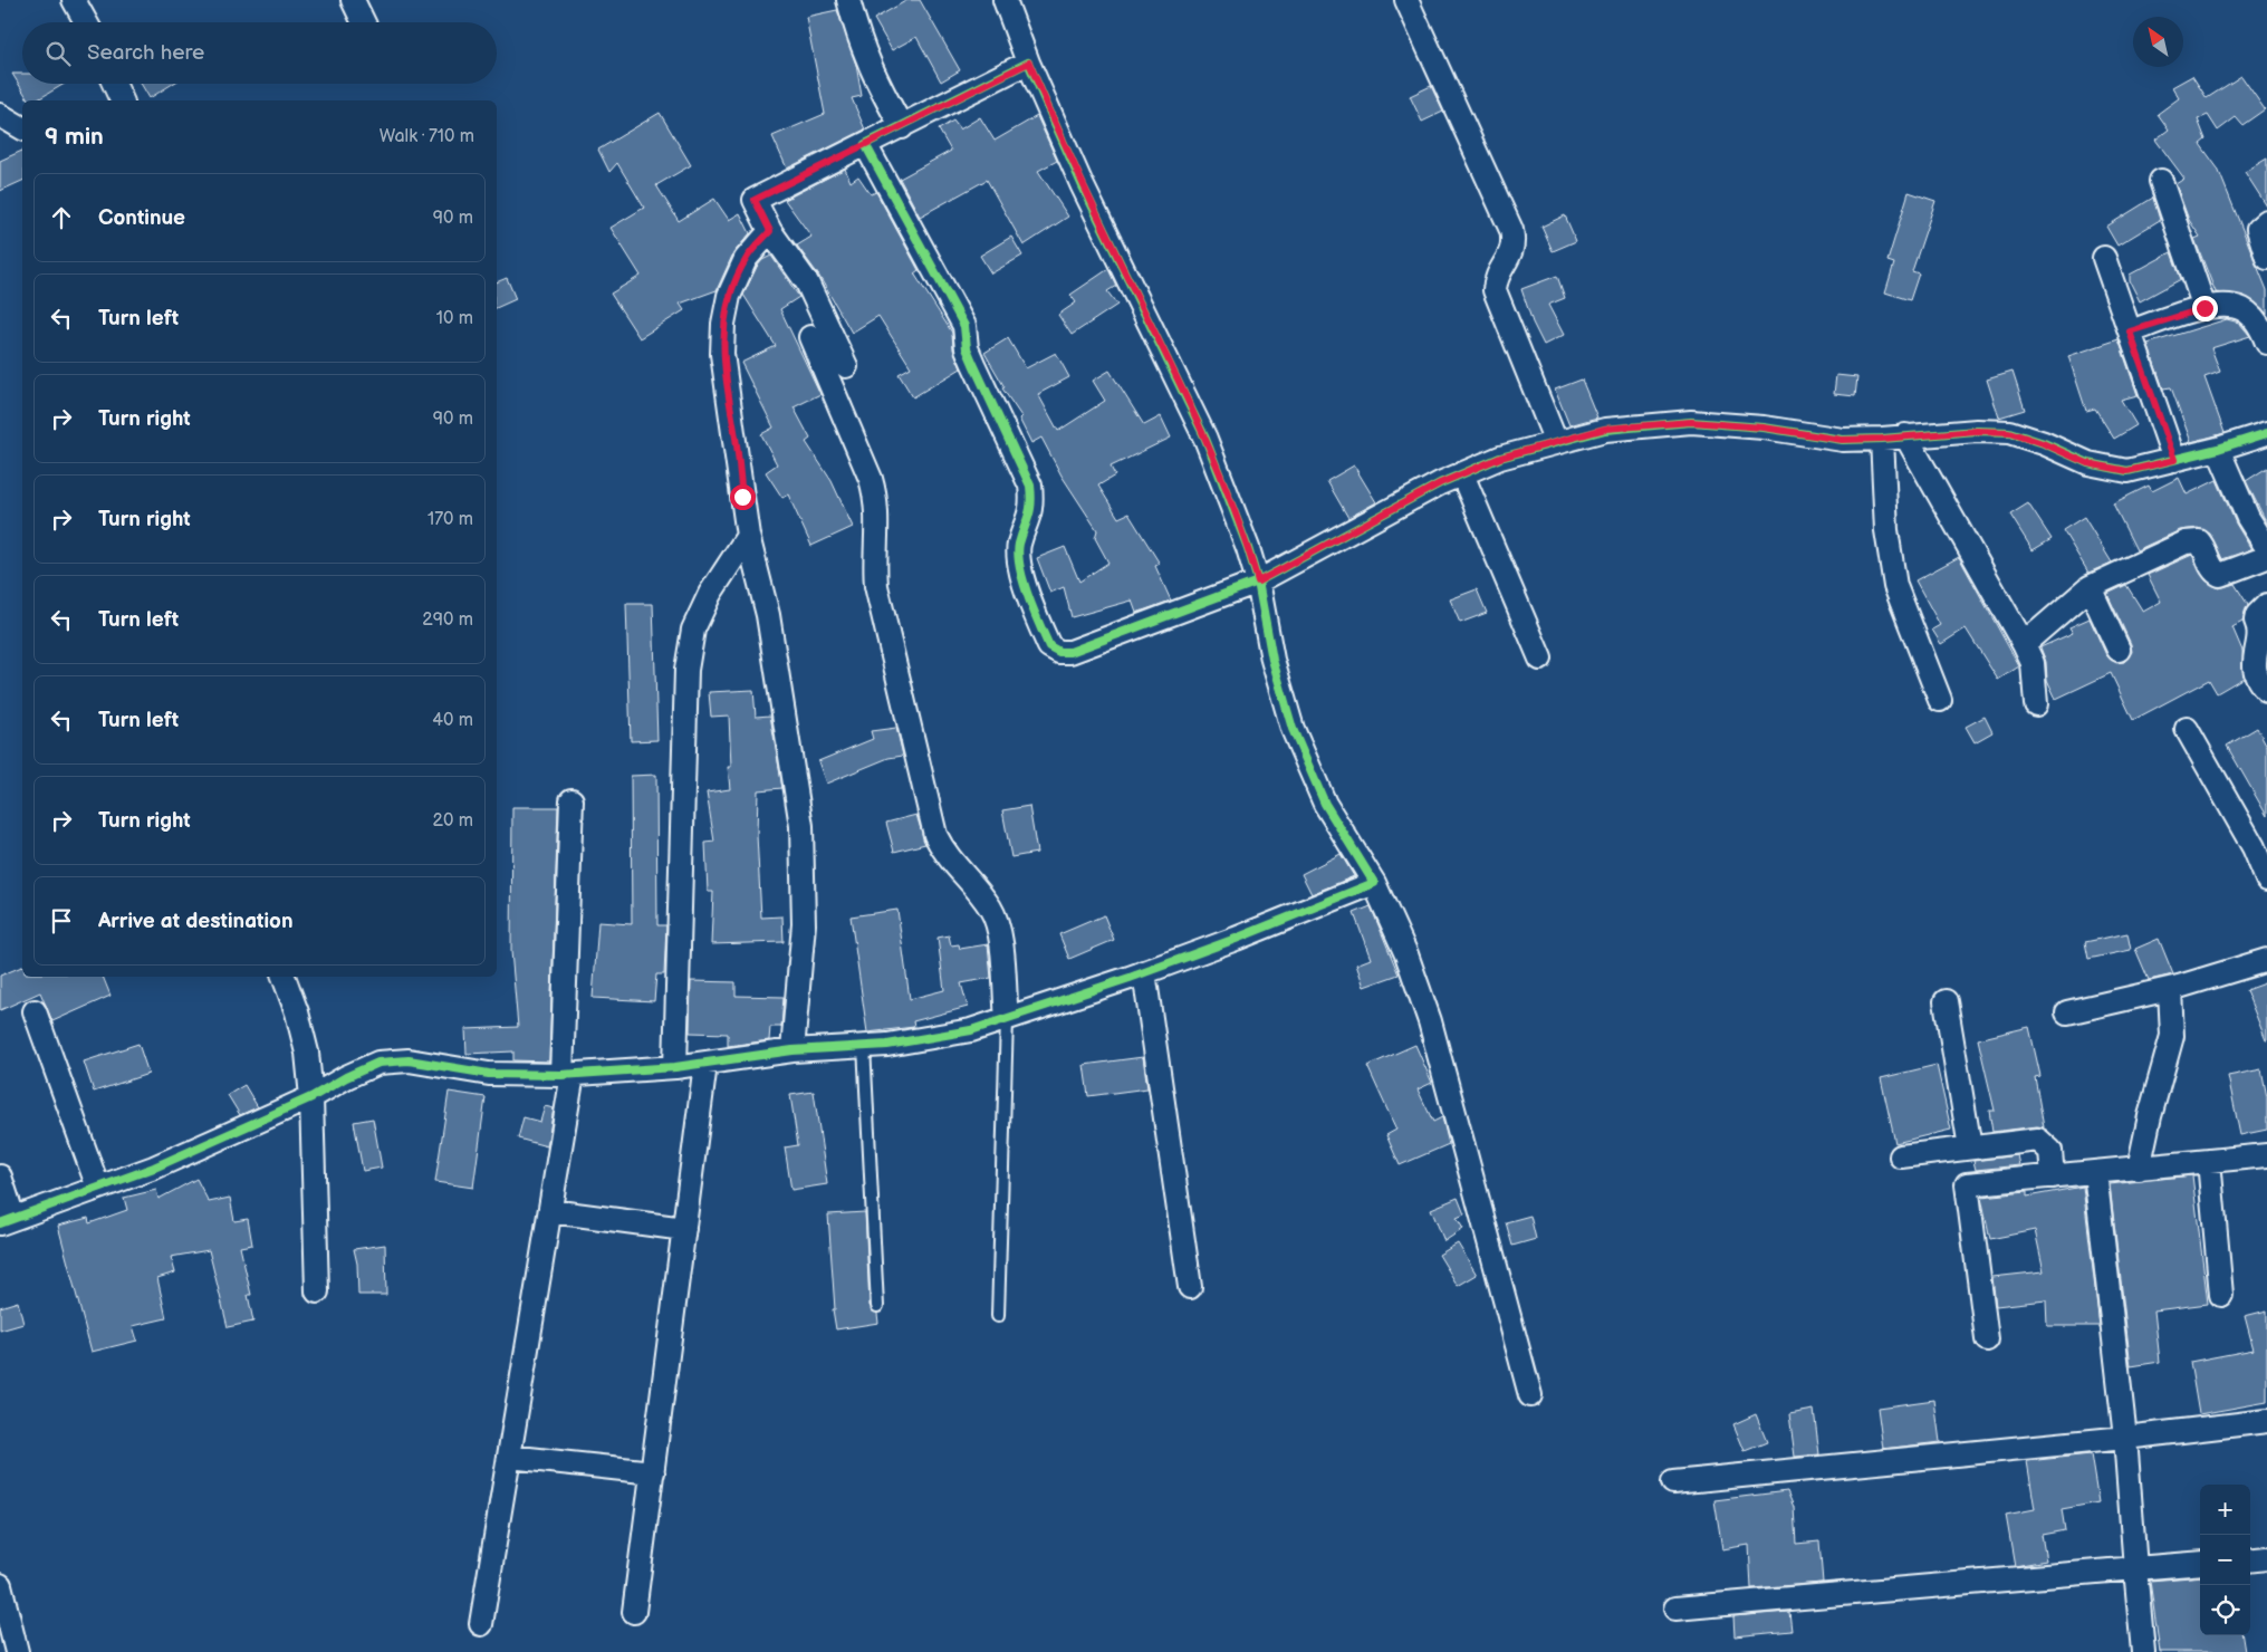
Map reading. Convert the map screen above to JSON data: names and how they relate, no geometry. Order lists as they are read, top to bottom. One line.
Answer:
{"north":"top left","page":{"search":"Search here","heading":["9 min","Walk · 710 m"],"list":[["Continue","90 m"],["Turn left","10 m"],["Turn right","90 m"],["Turn right","170 m"],["Turn left","290 m"],["Turn left","40 m"],["Turn right","20 m"],"Arrive at destination"],"map_buttons":["+","−"]}}
